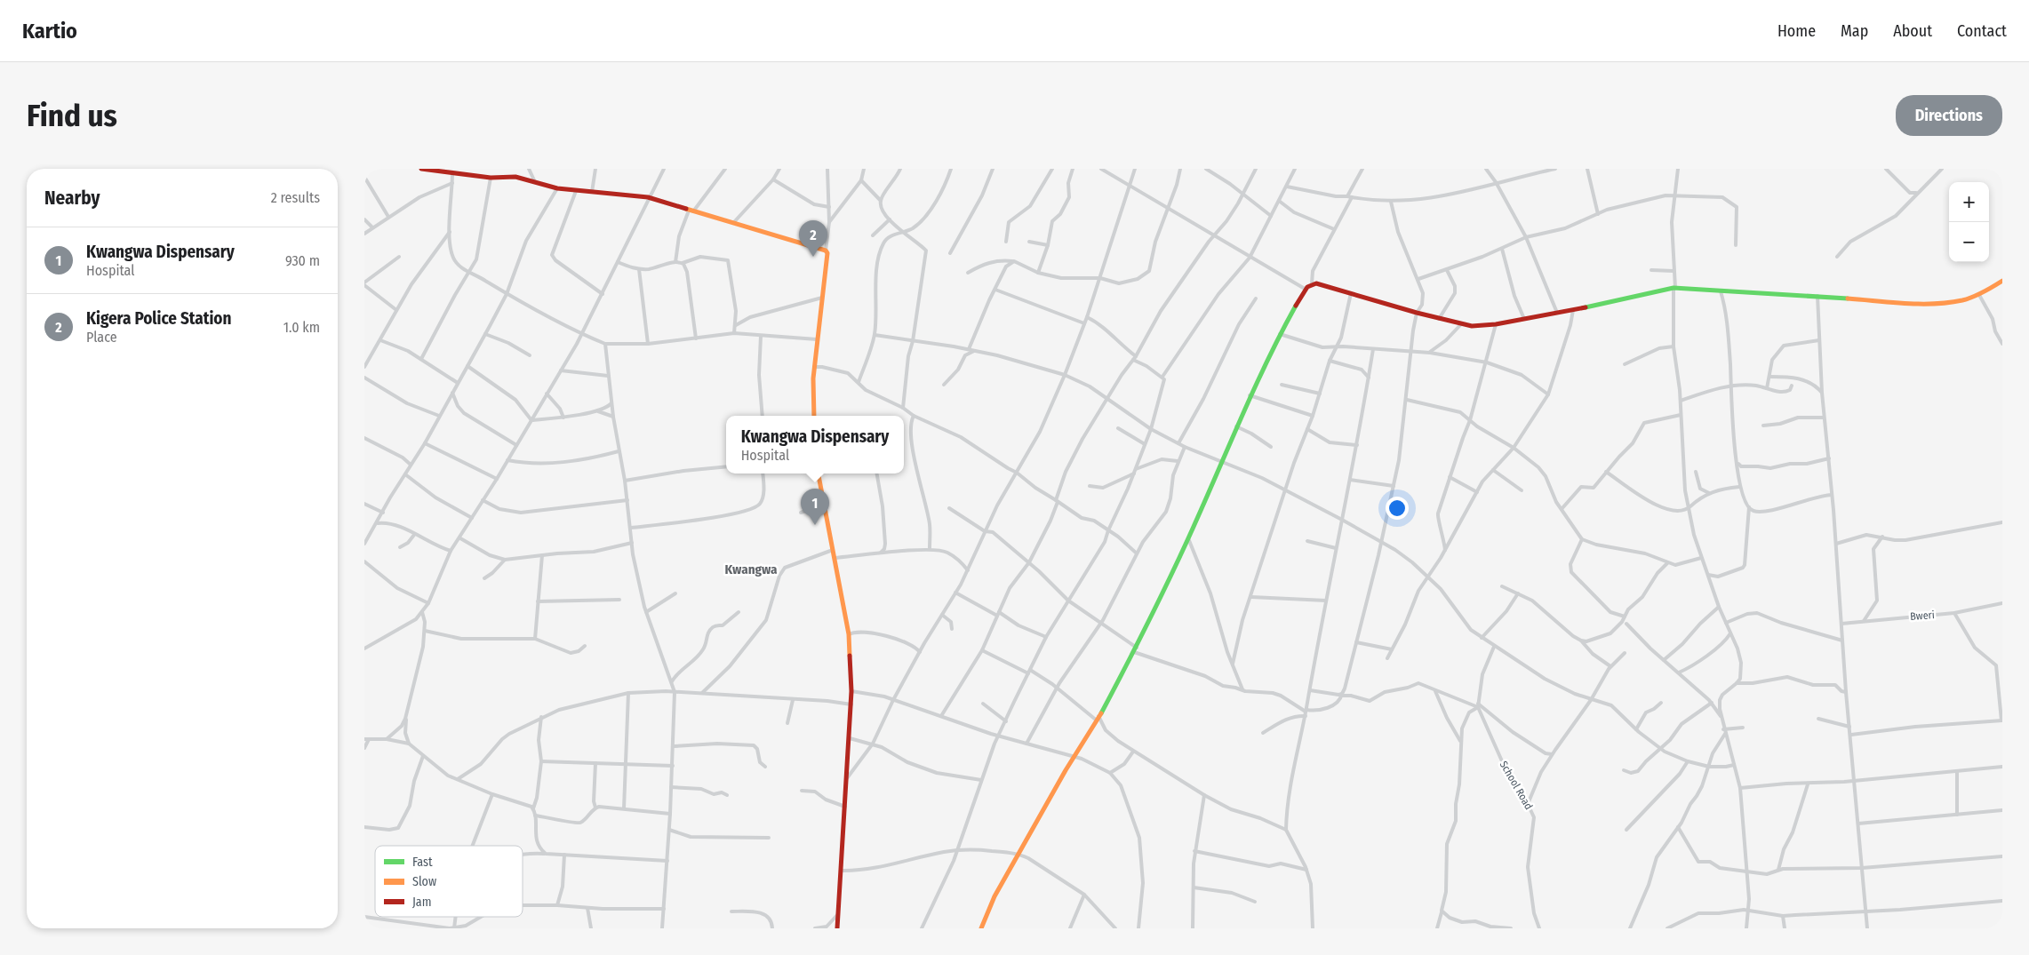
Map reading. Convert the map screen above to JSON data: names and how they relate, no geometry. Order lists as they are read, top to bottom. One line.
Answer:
{"streets":{"street":["Bweri","School Road"]},"districts":["Kwangwa"],"legend":["Fast","Slow","Jam"],"page":{"header":"Kartio","nav":["Home","Map","About","Contact"],"buttons":"Directions","title":"Find us","heading":["Nearby","2 results"],"map_buttons":["+","−"],"pins":["2","1"],"list":[{"mark":"1","name":"Kwangwa Dispensary","note":"Hospital","value":"930 m"},{"mark":"2","name":"Kigera Police Station","note":"Place","value":"1.0 km"}],"popup":["Kwangwa Dispensary","Hospital"]}}
